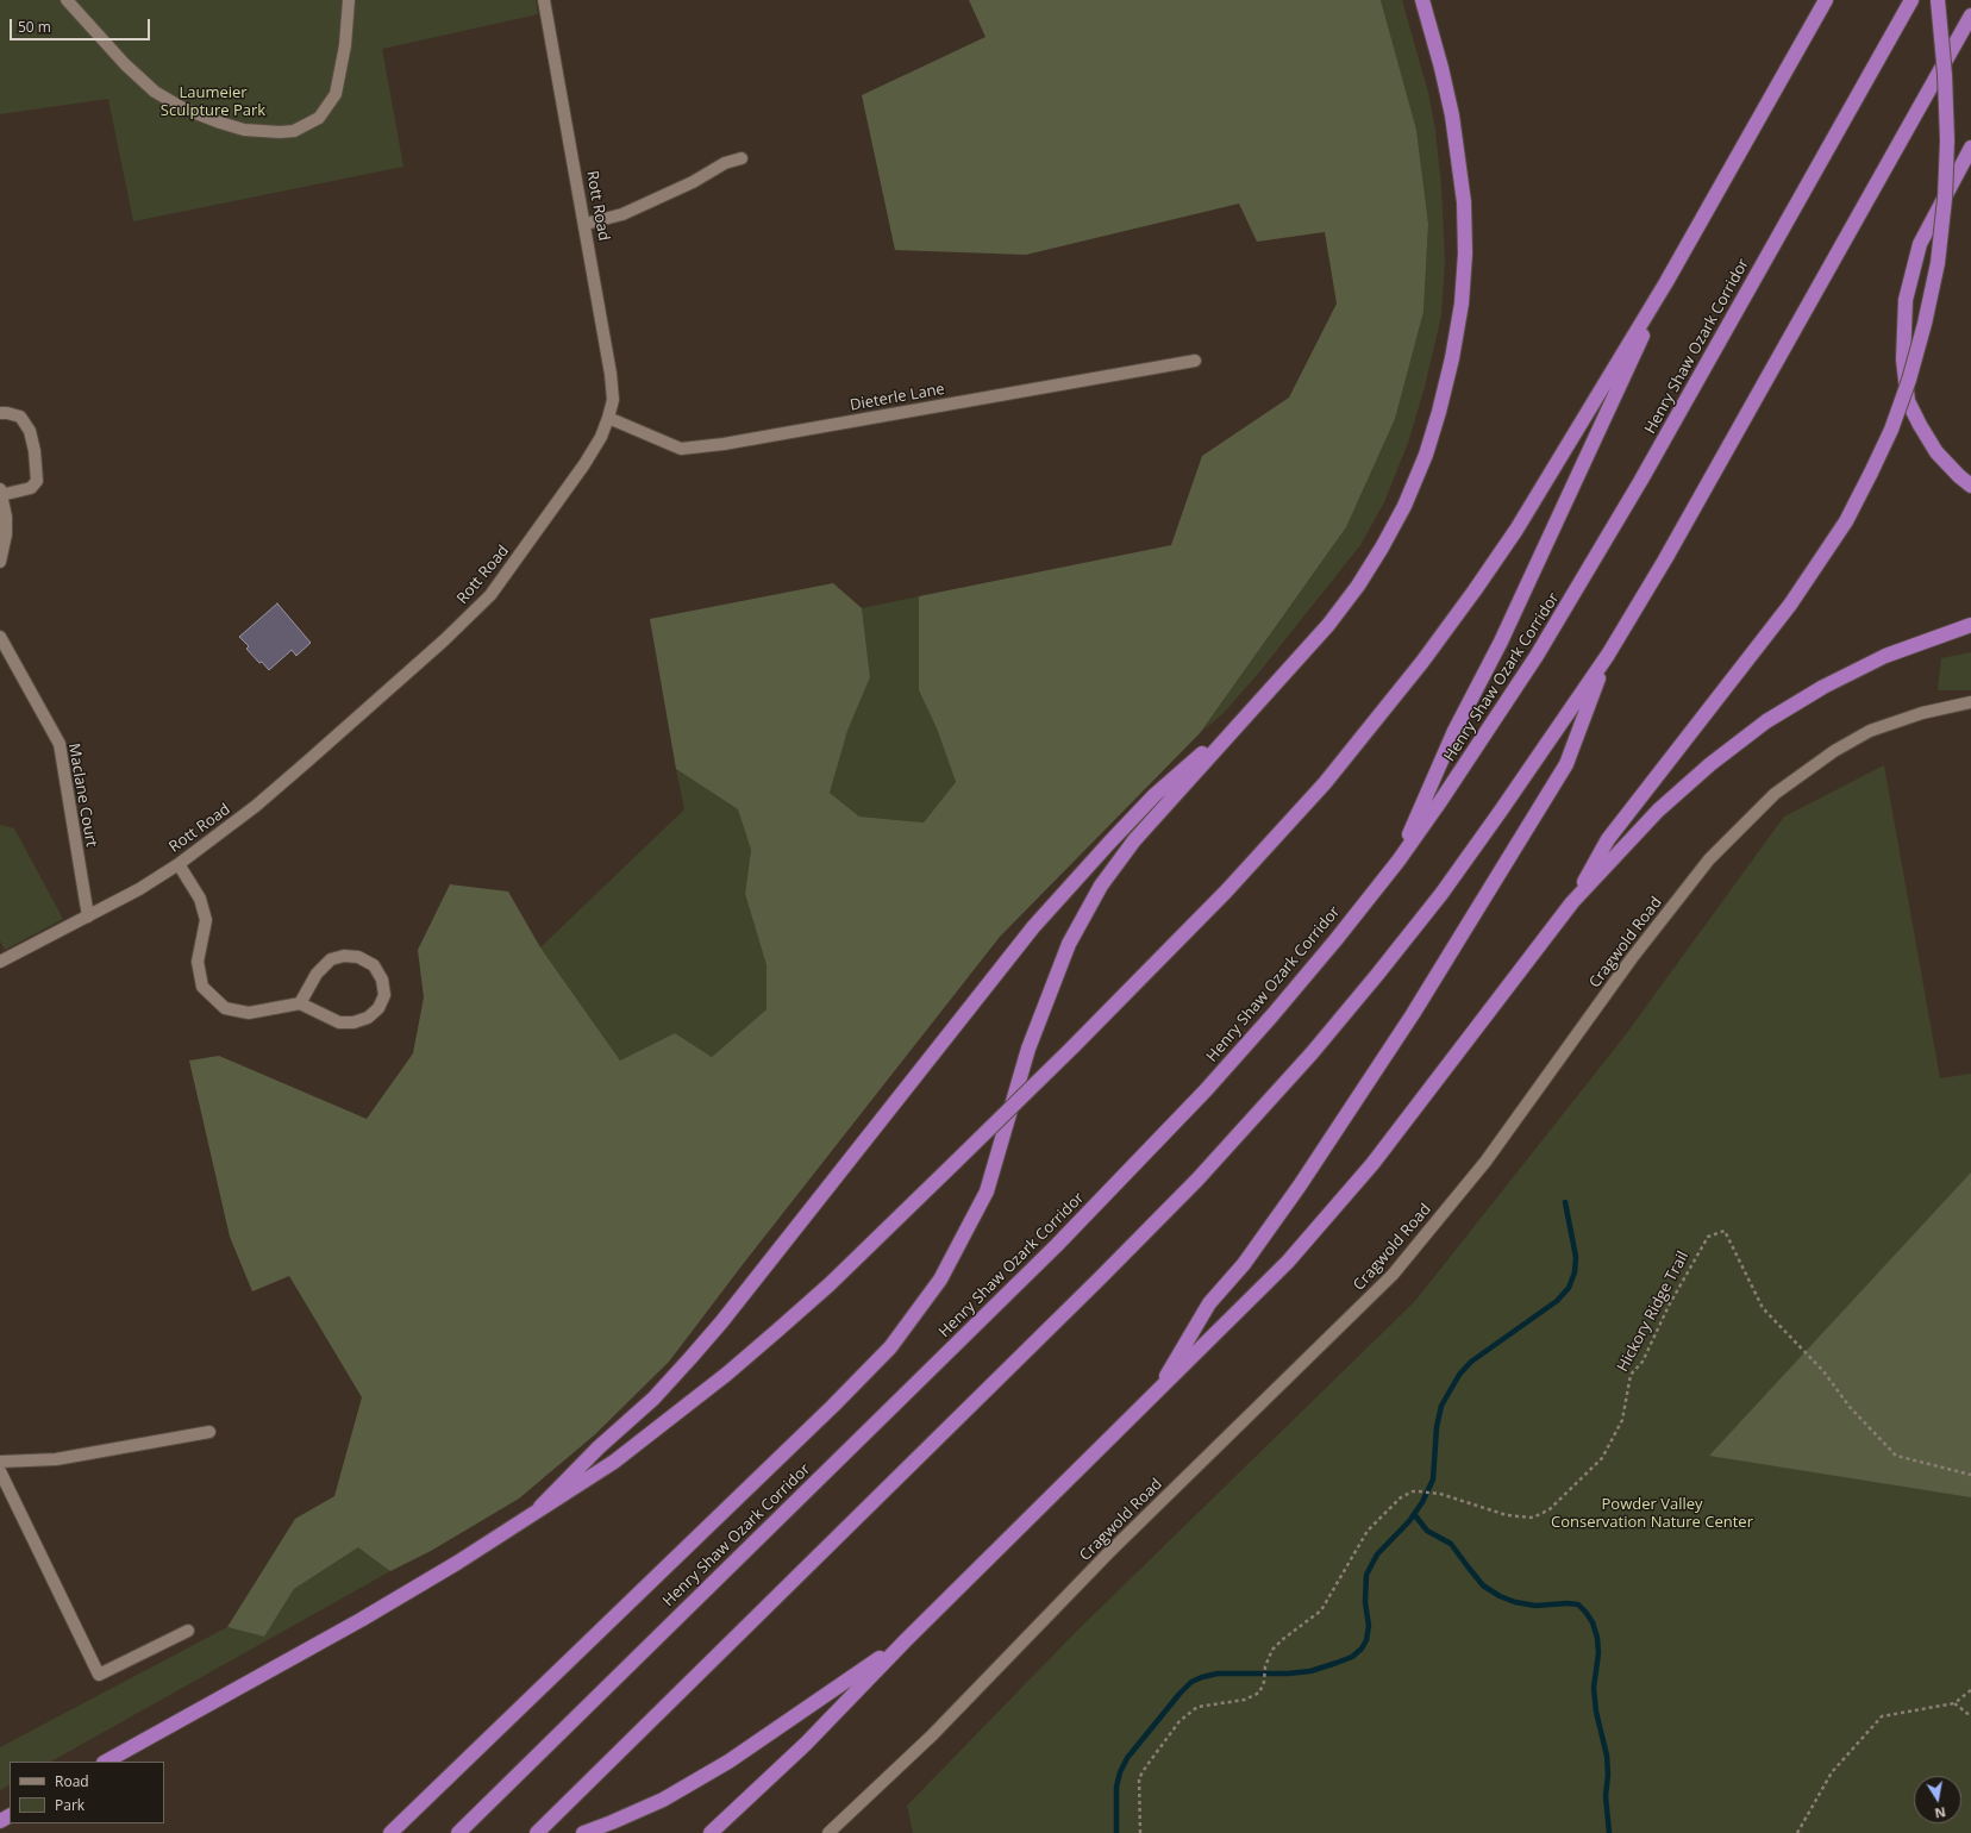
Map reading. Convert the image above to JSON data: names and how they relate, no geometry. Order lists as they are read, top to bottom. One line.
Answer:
{"streets":{"highway":["Henry Shaw Ozark Corridor"],"street":["Rott Road","Dieterle Lane","Maclane Court","Cragwold Road"],"path":["Hickory Ridge Trail"]},"crossings":[["Rott Road","Dieterle Lane"],["Rott Road","Maclane Court"]],"parks":["Laumeier Sculpture Park","Powder Valley Conservation Nature Center"],"legend":["Road","Park"],"scale_bar":"50 m","north":"bottom"}
